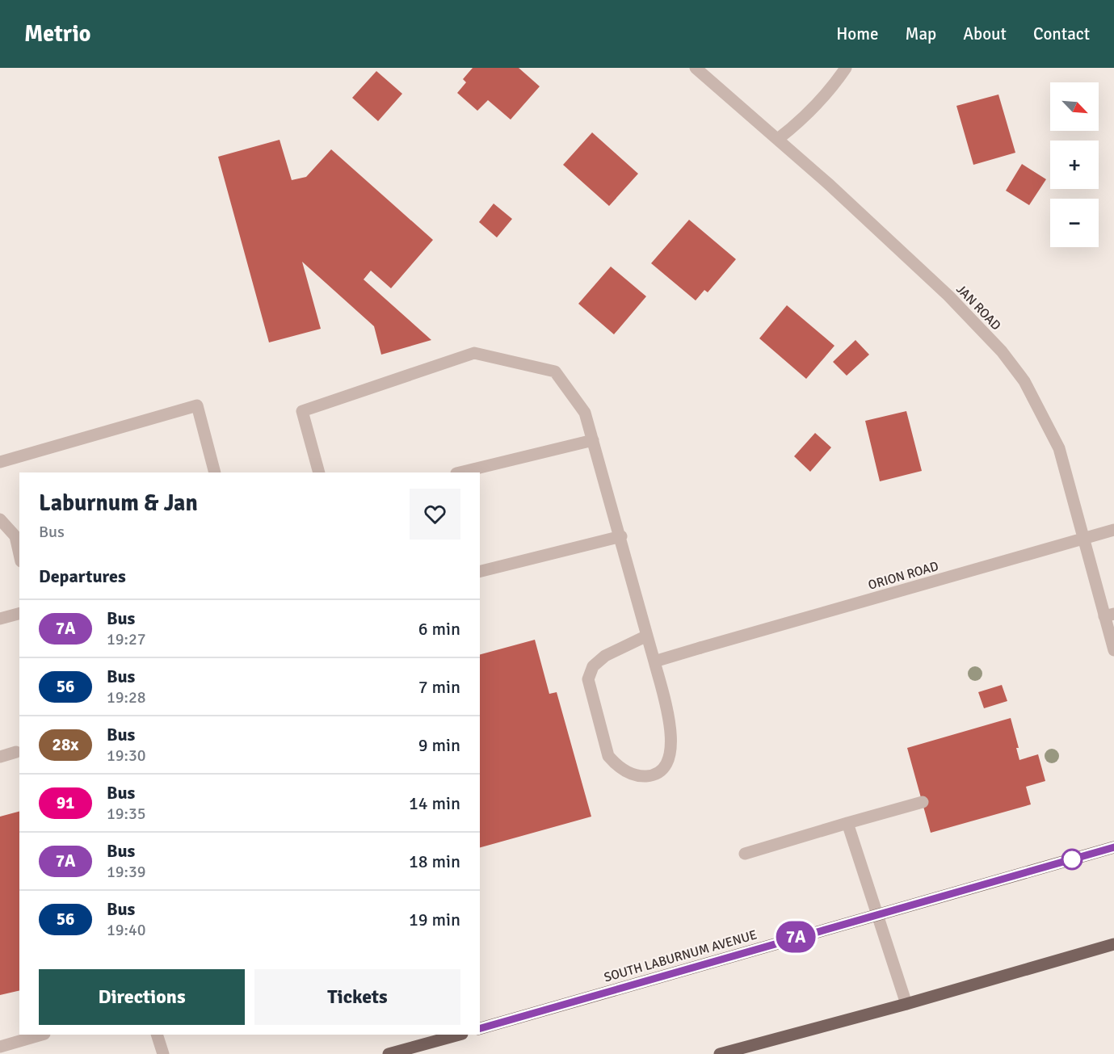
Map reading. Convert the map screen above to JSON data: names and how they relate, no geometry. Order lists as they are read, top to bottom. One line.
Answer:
{"streets":{"main road":["SOUTH LABURNUM AVENUE"],"street":["JAN ROAD","ORION ROAD"]},"crossings":[["JAN ROAD","ORION ROAD"]],"lines":["bus line 7A"],"north":"bottom right","page":{"header":"Metrio","nav":["Home","Map","About","Contact"],"on_map":"7A","map_buttons":["+","−"],"heading":[["Laburnum & Jan","Bus"],"Departures"],"list":[{"mark":"7A","name":"Bus","note":"19:27","value":"6 min"},{"mark":"56","name":"Bus","note":"19:28","value":"7 min"},{"mark":"28x","name":"Bus","note":"19:30","value":"9 min"},{"mark":"91","name":"Bus","note":"19:35","value":"14 min"},{"mark":"7A","name":"Bus","note":"19:39","value":"18 min"},{"mark":"56","name":"Bus","note":"19:40","value":"19 min"}],"buttons":["Directions","Tickets"]}}
